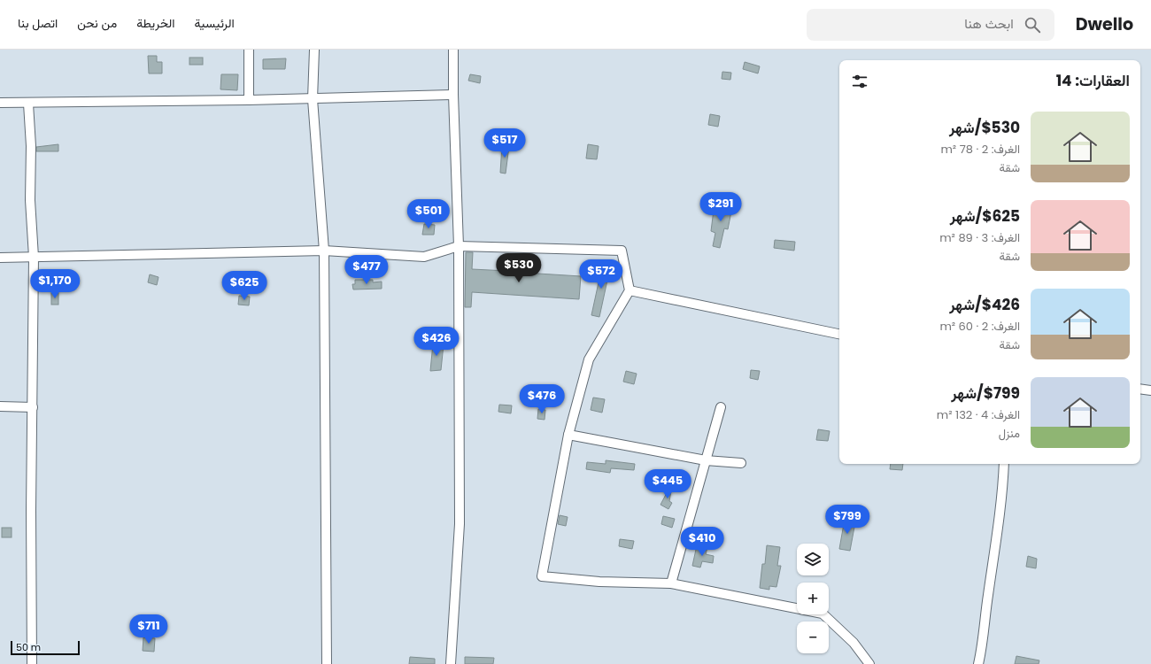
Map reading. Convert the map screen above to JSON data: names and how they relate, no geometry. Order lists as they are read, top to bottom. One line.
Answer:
{"scale_bar":"50 m","page":{"header":"Dwello","search":"ابحث هنا","nav":["الرئيسية","الخريطة","من نحن","اتصل بنا"],"heading":"العقارات: 14","list":[{"name":"$530/شهر","note":"الغرف: 2 · 78 m² · شقة"},{"name":"$625/شهر","note":"الغرف: 3 · 89 m² · شقة"},{"name":"$426/شهر","note":"الغرف: 2 · 60 m² · شقة"},{"name":"$799/شهر","note":"الغرف: 4 · 132 m² · منزل"}],"price":["$517","$291","$501","$530","$477","$572","$1,170","$625","$426","$476","$445","$799","$410","$711"],"map_buttons":["+","−"],"scale":"50 m"}}
